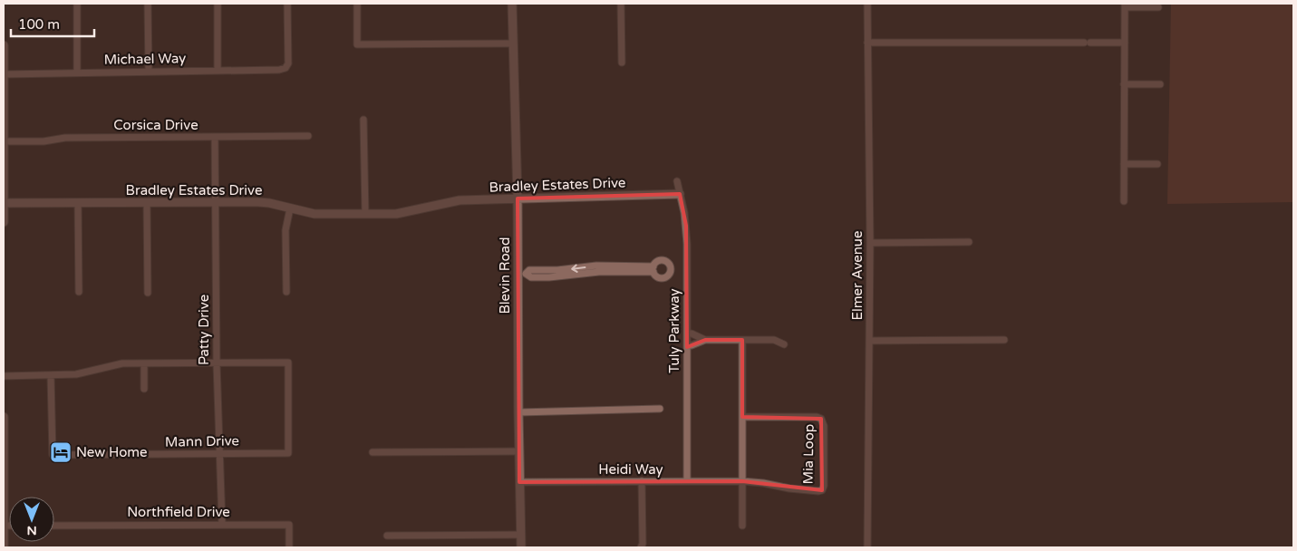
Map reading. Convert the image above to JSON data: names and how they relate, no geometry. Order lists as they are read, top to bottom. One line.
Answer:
{"streets":{"street":["Michael Way","Corsica Drive","Bradley Estates Drive","Blevin Road","Elmer Avenue","Patty Drive","Tuly Parkway","Mann Drive","Mia Loop","Heidi Way","Northfield Drive"]},"crossings":[["Corsica Drive","Patty Drive"],["Bradley Estates Drive","Blevin Road"],["Bradley Estates Drive","Patty Drive"],["Bradley Estates Drive","Tuly Parkway"],["Blevin Road","Heidi Way"],["Patty Drive","Mann Drive"],["Patty Drive","Northfield Drive"],["Tuly Parkway","Heidi Way"],["Mia Loop","Heidi Way"]],"places":{"hotel":["New Home"]},"scale_bar":"100 m","north":"bottom"}
